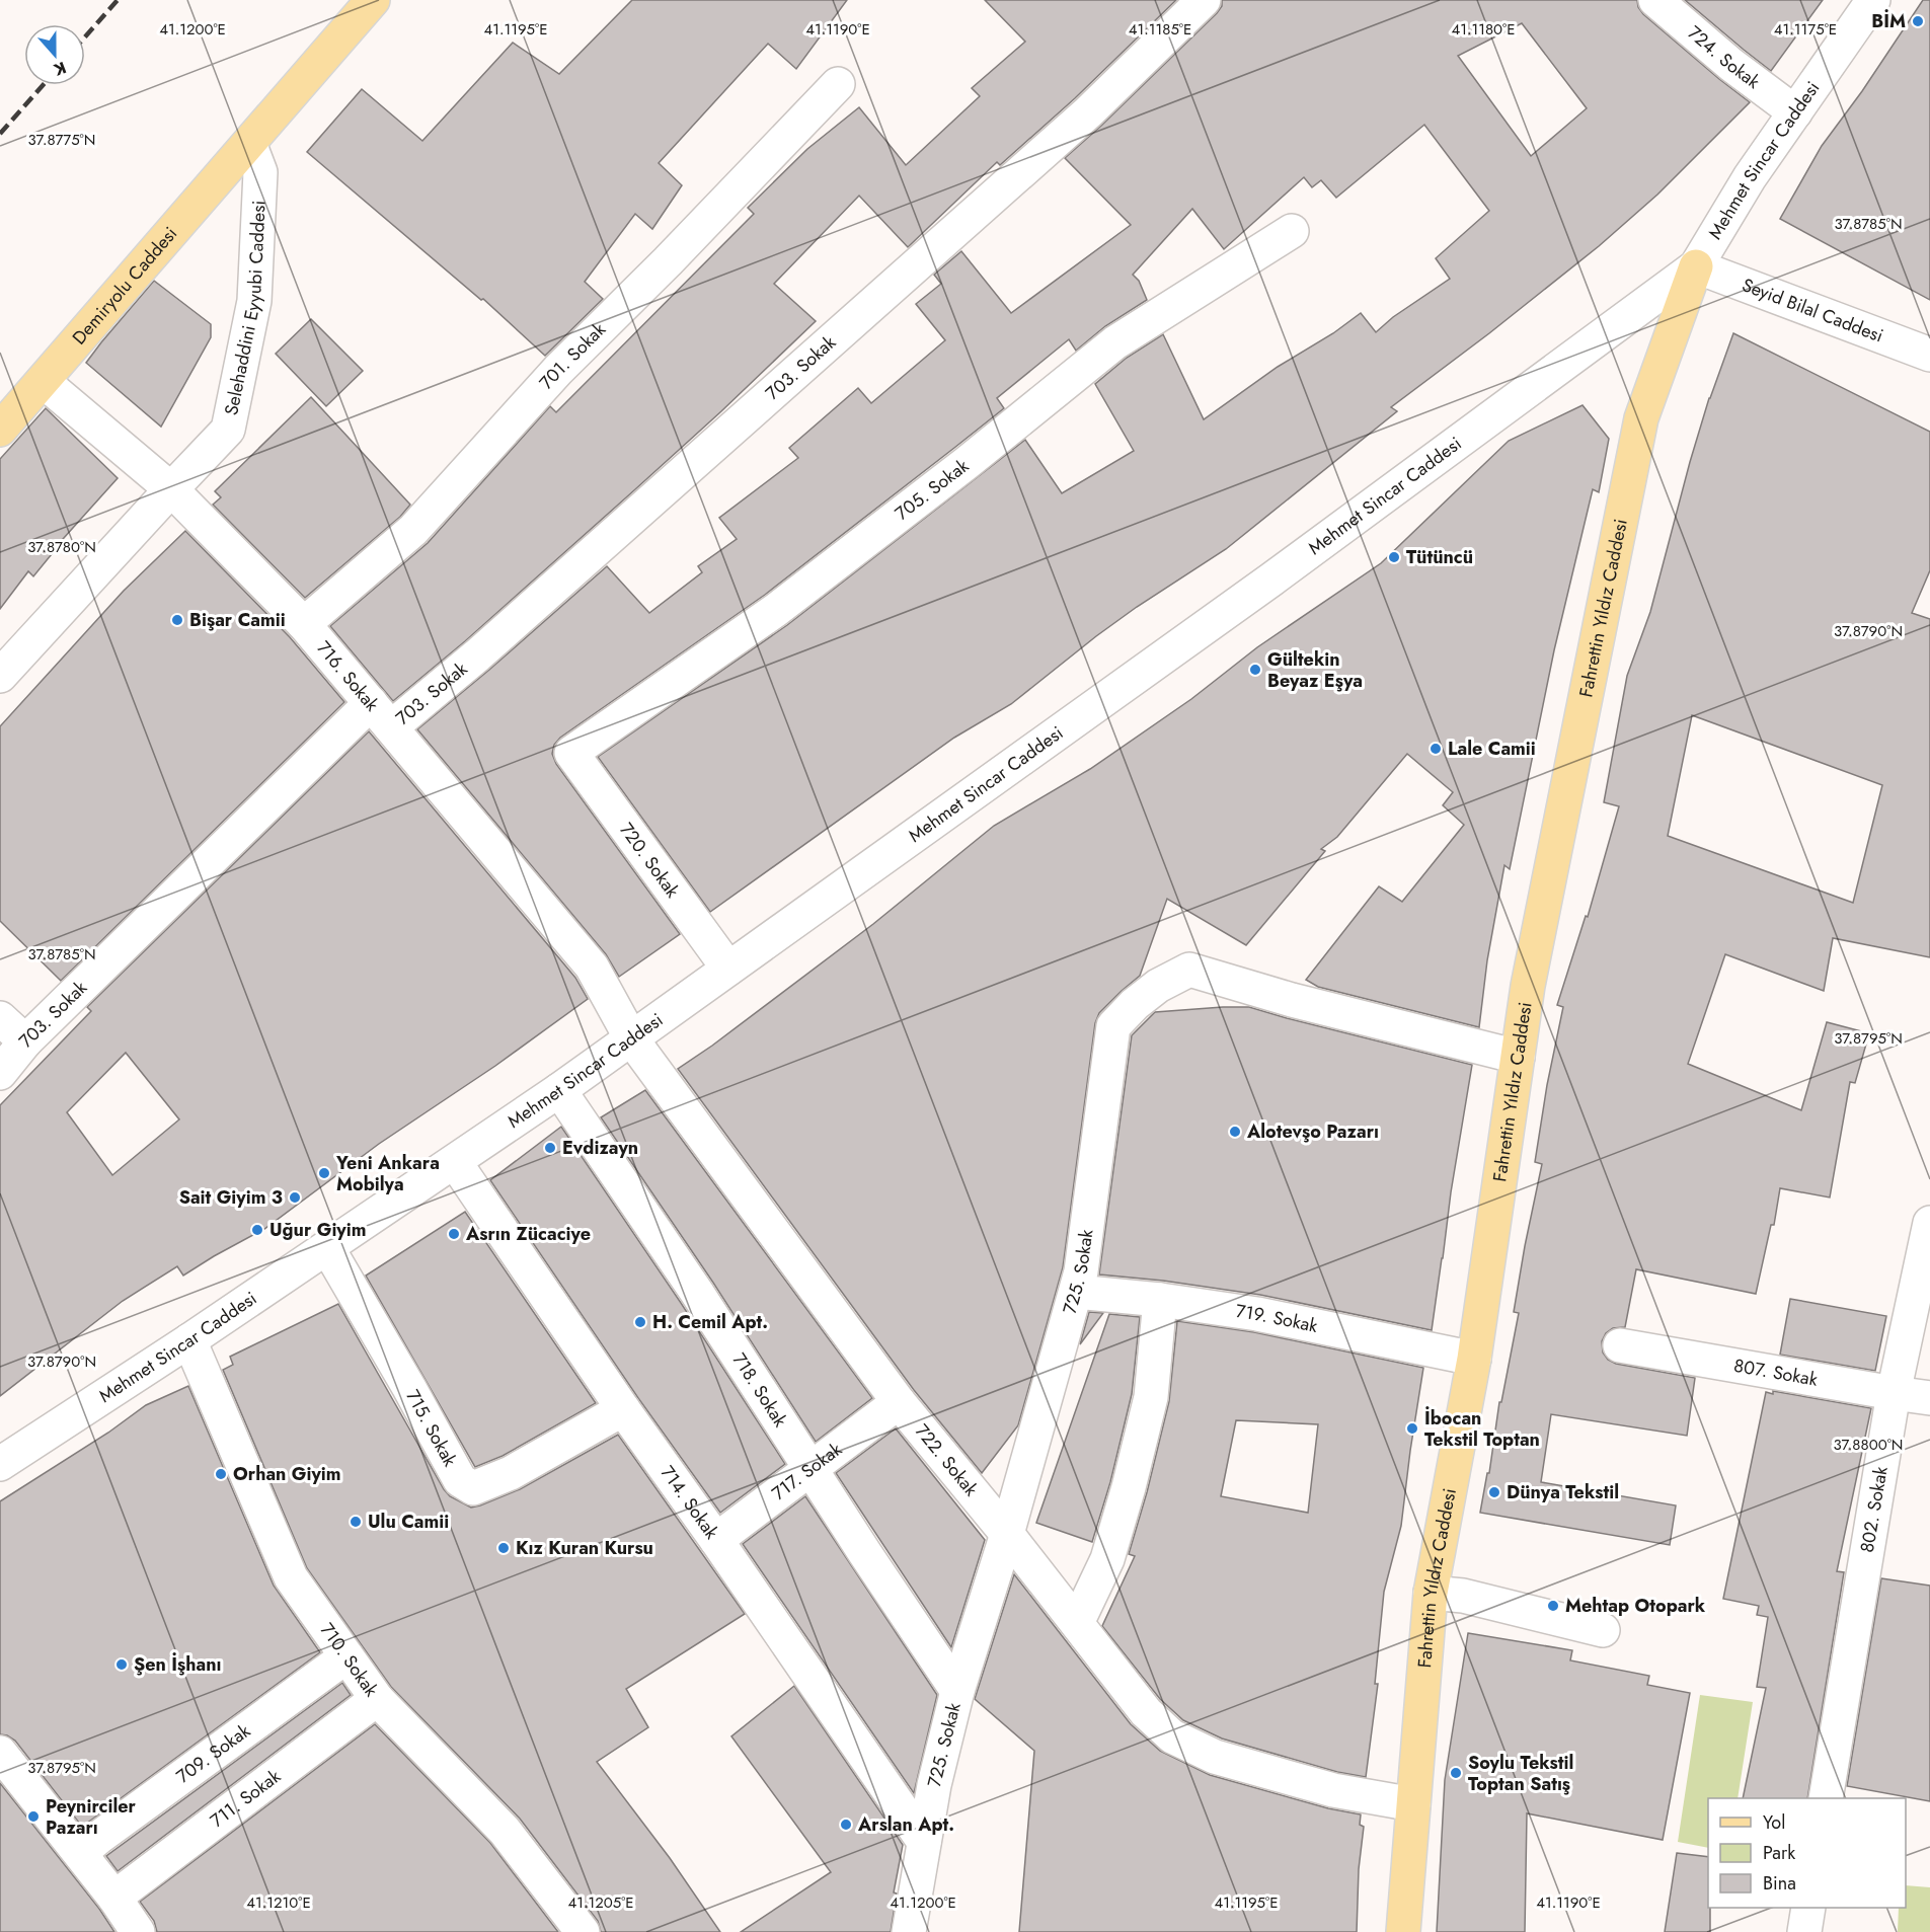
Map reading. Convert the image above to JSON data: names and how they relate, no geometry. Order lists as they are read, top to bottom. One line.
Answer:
{"streets":{"main road":["Demiryolu Caddesi","Fahrettin Yıldız Caddesi"],"street":["724. Sokak","Mehmet Sincar Caddesi","Selehaddini Eyyubi Caddesi","Seyid Bilal Caddesi","701. Sokak","703. Sokak","705. Sokak","716. Sokak","720. Sokak","725. Sokak","719. Sokak","807. Sokak","718. Sokak","715. Sokak","722. Sokak","717. Sokak","714. Sokak","802. Sokak","710. Sokak","709. Sokak","711. Sokak"]},"crossings":[["724. Sokak","Mehmet Sincar Caddesi"],["Mehmet Sincar Caddesi","Seyid Bilal Caddesi"],["Mehmet Sincar Caddesi","Fahrettin Yıldız Caddesi"],["Mehmet Sincar Caddesi","716. Sokak"],["Mehmet Sincar Caddesi","720. Sokak"],["Mehmet Sincar Caddesi","718. Sokak"],["Mehmet Sincar Caddesi","715. Sokak"],["Mehmet Sincar Caddesi","722. Sokak"],["Mehmet Sincar Caddesi","714. Sokak"],["Mehmet Sincar Caddesi","710. Sokak"],["Demiryolu Caddesi","Selehaddini Eyyubi Caddesi"],["Demiryolu Caddesi","716. Sokak"],["Selehaddini Eyyubi Caddesi","716. Sokak"],["Seyid Bilal Caddesi","Fahrettin Yıldız Caddesi"],["701. Sokak","716. Sokak"],["703. Sokak","716. Sokak"],["705. Sokak","720. Sokak"],["Fahrettin Yıldız Caddesi","725. Sokak"],["Fahrettin Yıldız Caddesi","719. Sokak"],["Fahrettin Yıldız Caddesi","722. Sokak"],["716. Sokak","722. Sokak"],["725. Sokak","719. Sokak"],["725. Sokak","718. Sokak"],["725. Sokak","722. Sokak"],["725. Sokak","714. Sokak"],["807. Sokak","802. Sokak"],["718. Sokak","717. Sokak"],["715. Sokak","714. Sokak"],["722. Sokak","717. Sokak"],["717. Sokak","714. Sokak"],["710. Sokak","709. Sokak"],["710. Sokak","711. Sokak"]],"places":["BİM","Tütüncü","Bişar Camii","Gültekin Beyaz Eşya","Lale Camii","Alotevşo Pazarı","Evdizayn","Yeni Ankara Mobilya","Sait Giyim 3","Uğur Giyim","Asrın Zücaciye","H. Cemil Apt.","İbocan Tekstil Toptan","Orhan Giyim","Dünya Tekstil","Ulu Camii","Kız Kuran Kursu","Mehtap Otopark","Şen İşhanı","Soylu Tekstil Toptan Satış","Peynirciler Pazarı","Arslan Apt."],"legend":["Yol","Park","Bina"],"north":"bottom","coordinates":["41.1200°E","41.1195°E","41.1190°E","41.1185°E","41.1180°E","41.1175°E","37.8775°N","37.8785°N","37.8780°N","37.8790°N","37.8795°N","37.8800°N","41.1210°E","41.1205°E"]}
